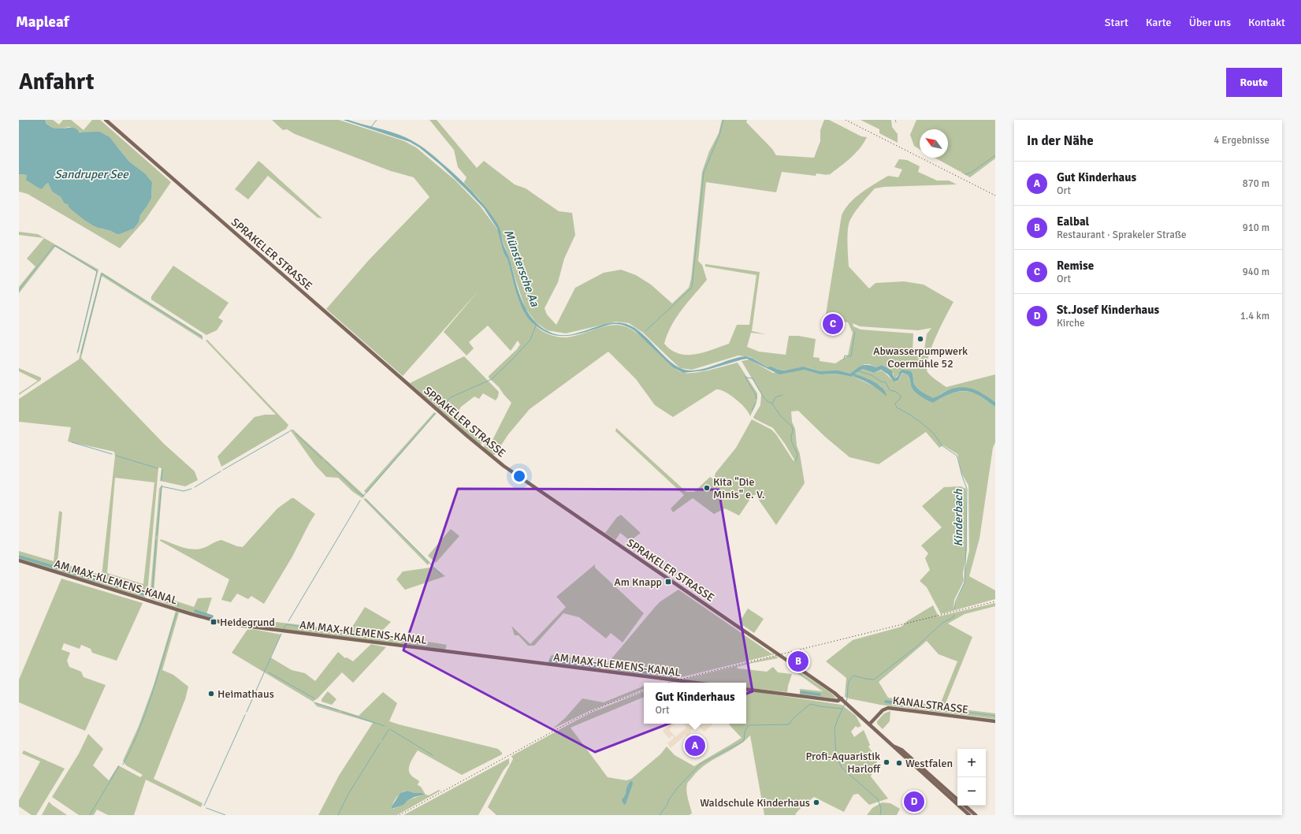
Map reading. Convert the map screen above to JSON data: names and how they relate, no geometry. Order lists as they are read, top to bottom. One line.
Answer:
{"streets":{"main road":["SPRAKELER STRASSE","AM MAX-KLEMENS-KANAL","KANALSTRASSE"]},"crossings":[["SPRAKELER STRASSE","KANALSTRASSE"]],"water":["Sandruper See","Münstersche Aa","Kinderbach"],"places":{"other":["Abwasserpumpwerk Coermühle 52","Kita \"Die Minis\" e. V.","Heimathaus","Profi-Aquaristik Harloff","Westfalen","Waldschule Kinderhaus"],"transit":["Am Knapp","Heidegrund"]},"north":"top left","page":{"header":"Mapleaf","nav":["Start","Karte","Über uns","Kontakt"],"buttons":"Route","title":"Anfahrt","heading":["In der Nähe","4 Ergebnisse"],"list":[{"mark":"A","name":"Gut Kinderhaus","note":"Ort","value":"870 m"},{"mark":"B","name":"Ealbal","note":"Restaurant · Sprakeler Straße","value":"910 m"},{"mark":"C","name":"Remise","note":"Ort","value":"940 m"},{"mark":"D","name":"St.Josef Kinderhaus","note":"Kirche","value":"1.4 km"}],"pins":["C","B","A","D"],"popup":["Gut Kinderhaus","Ort"],"map_buttons":["+","−"]}}
